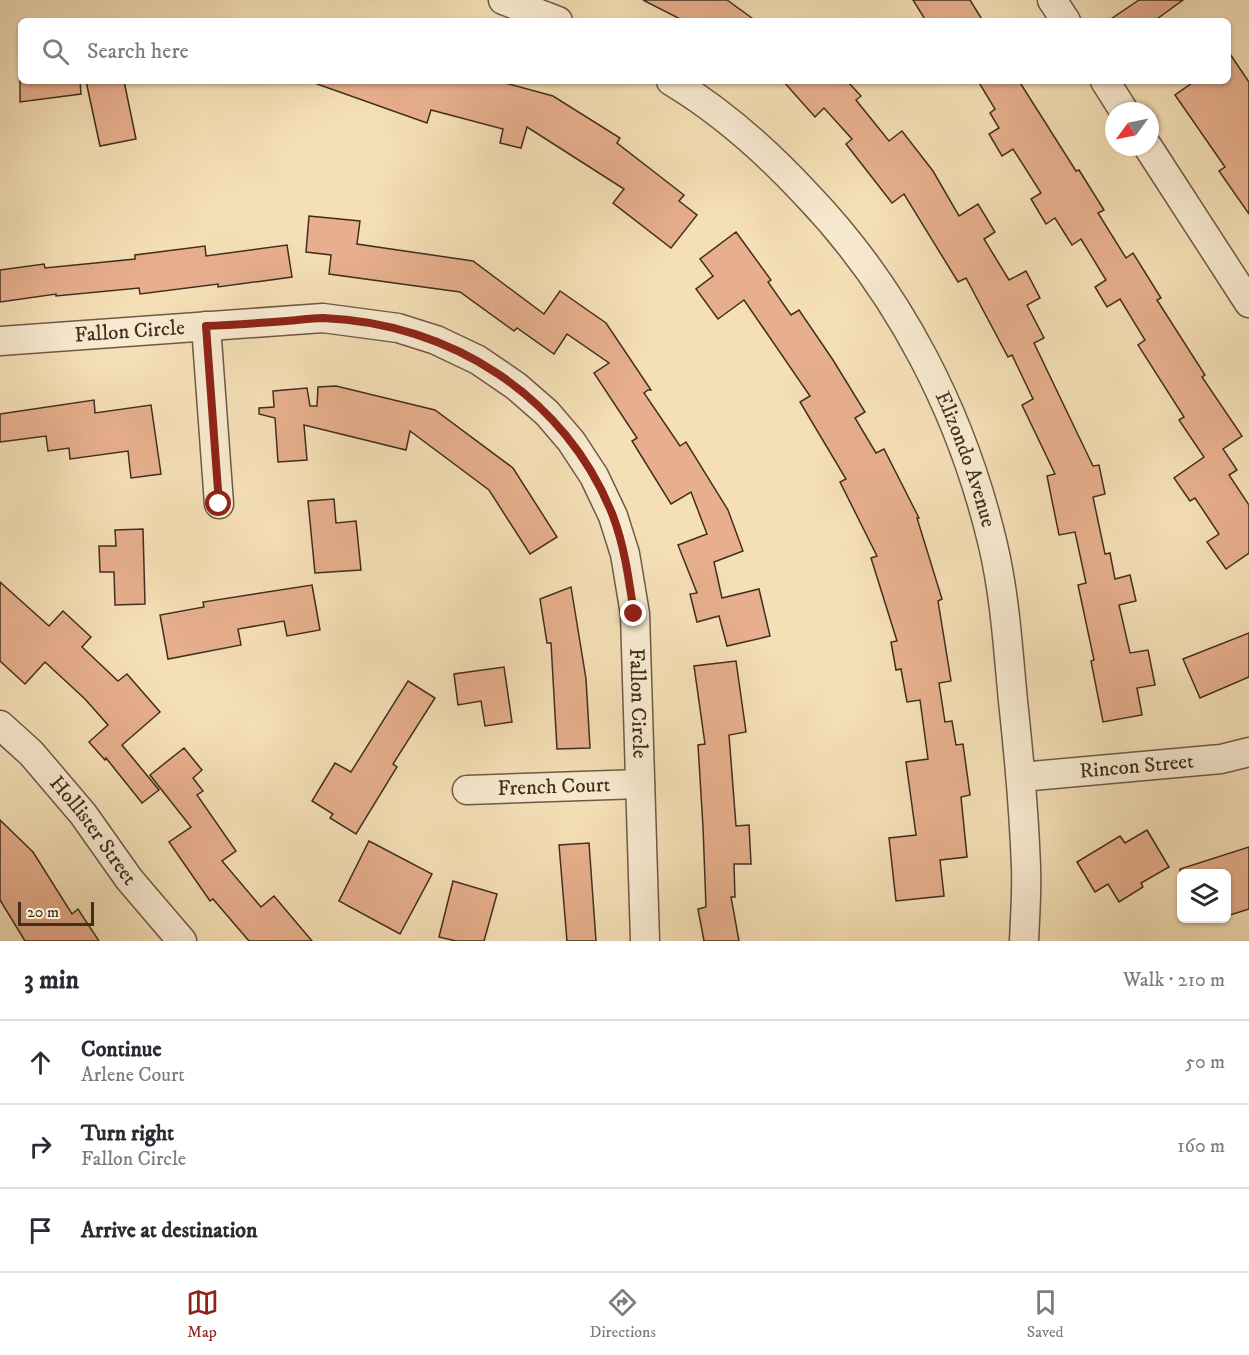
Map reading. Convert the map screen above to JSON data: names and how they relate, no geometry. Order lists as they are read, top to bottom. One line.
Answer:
{"streets":{"street":["Fallon Circle","Elizondo Avenue","Rincon Street","French Court","Hollister Street"]},"crossings":[["Fallon Circle","French Court"],["Elizondo Avenue","Rincon Street"]],"scale_bar":"20 m","north":"bottom left","page":{"search":"Search here","scale":"20 m","heading":["3 min","Walk · 210 m"],"list":[["Continue","Arlene Court","50 m"],["Turn right","Fallon Circle","160 m"],"Arrive at destination"],"nav":["Map","Directions","Saved"]}}
